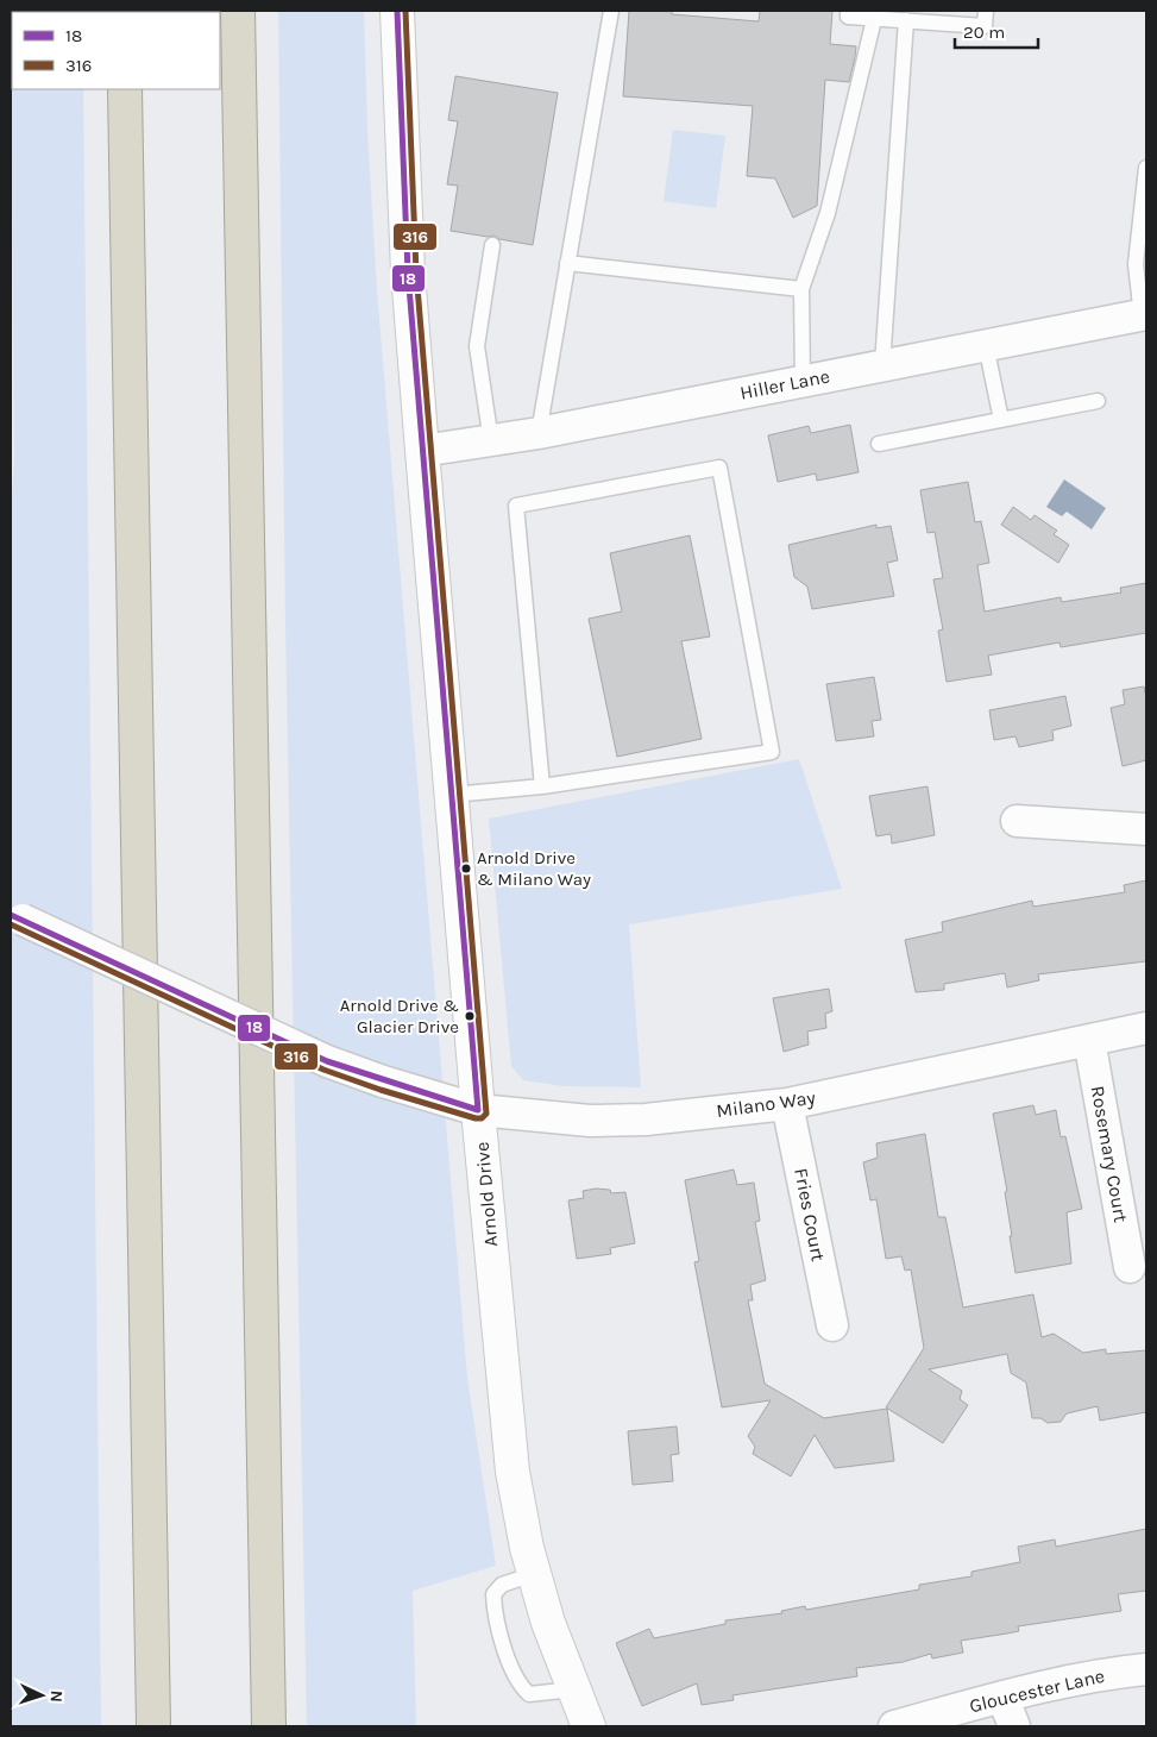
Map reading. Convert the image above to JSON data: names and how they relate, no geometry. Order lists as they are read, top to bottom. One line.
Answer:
{"streets":{"street":["Hiller Lane","Milano Way","Rosemary Court","Arnold Drive","Fries Court","Gloucester Lane"]},"crossings":[["Hiller Lane","Arnold Drive"],["Milano Way","Rosemary Court"],["Milano Way","Arnold Drive"],["Milano Way","Fries Court"]],"places":["Arnold Drive & Milano Way","Arnold Drive & Glacier Drive"],"lines":["transit line 18","transit line 316"],"legend":["18","316"],"scale_bar":"20 m","north":"right"}
